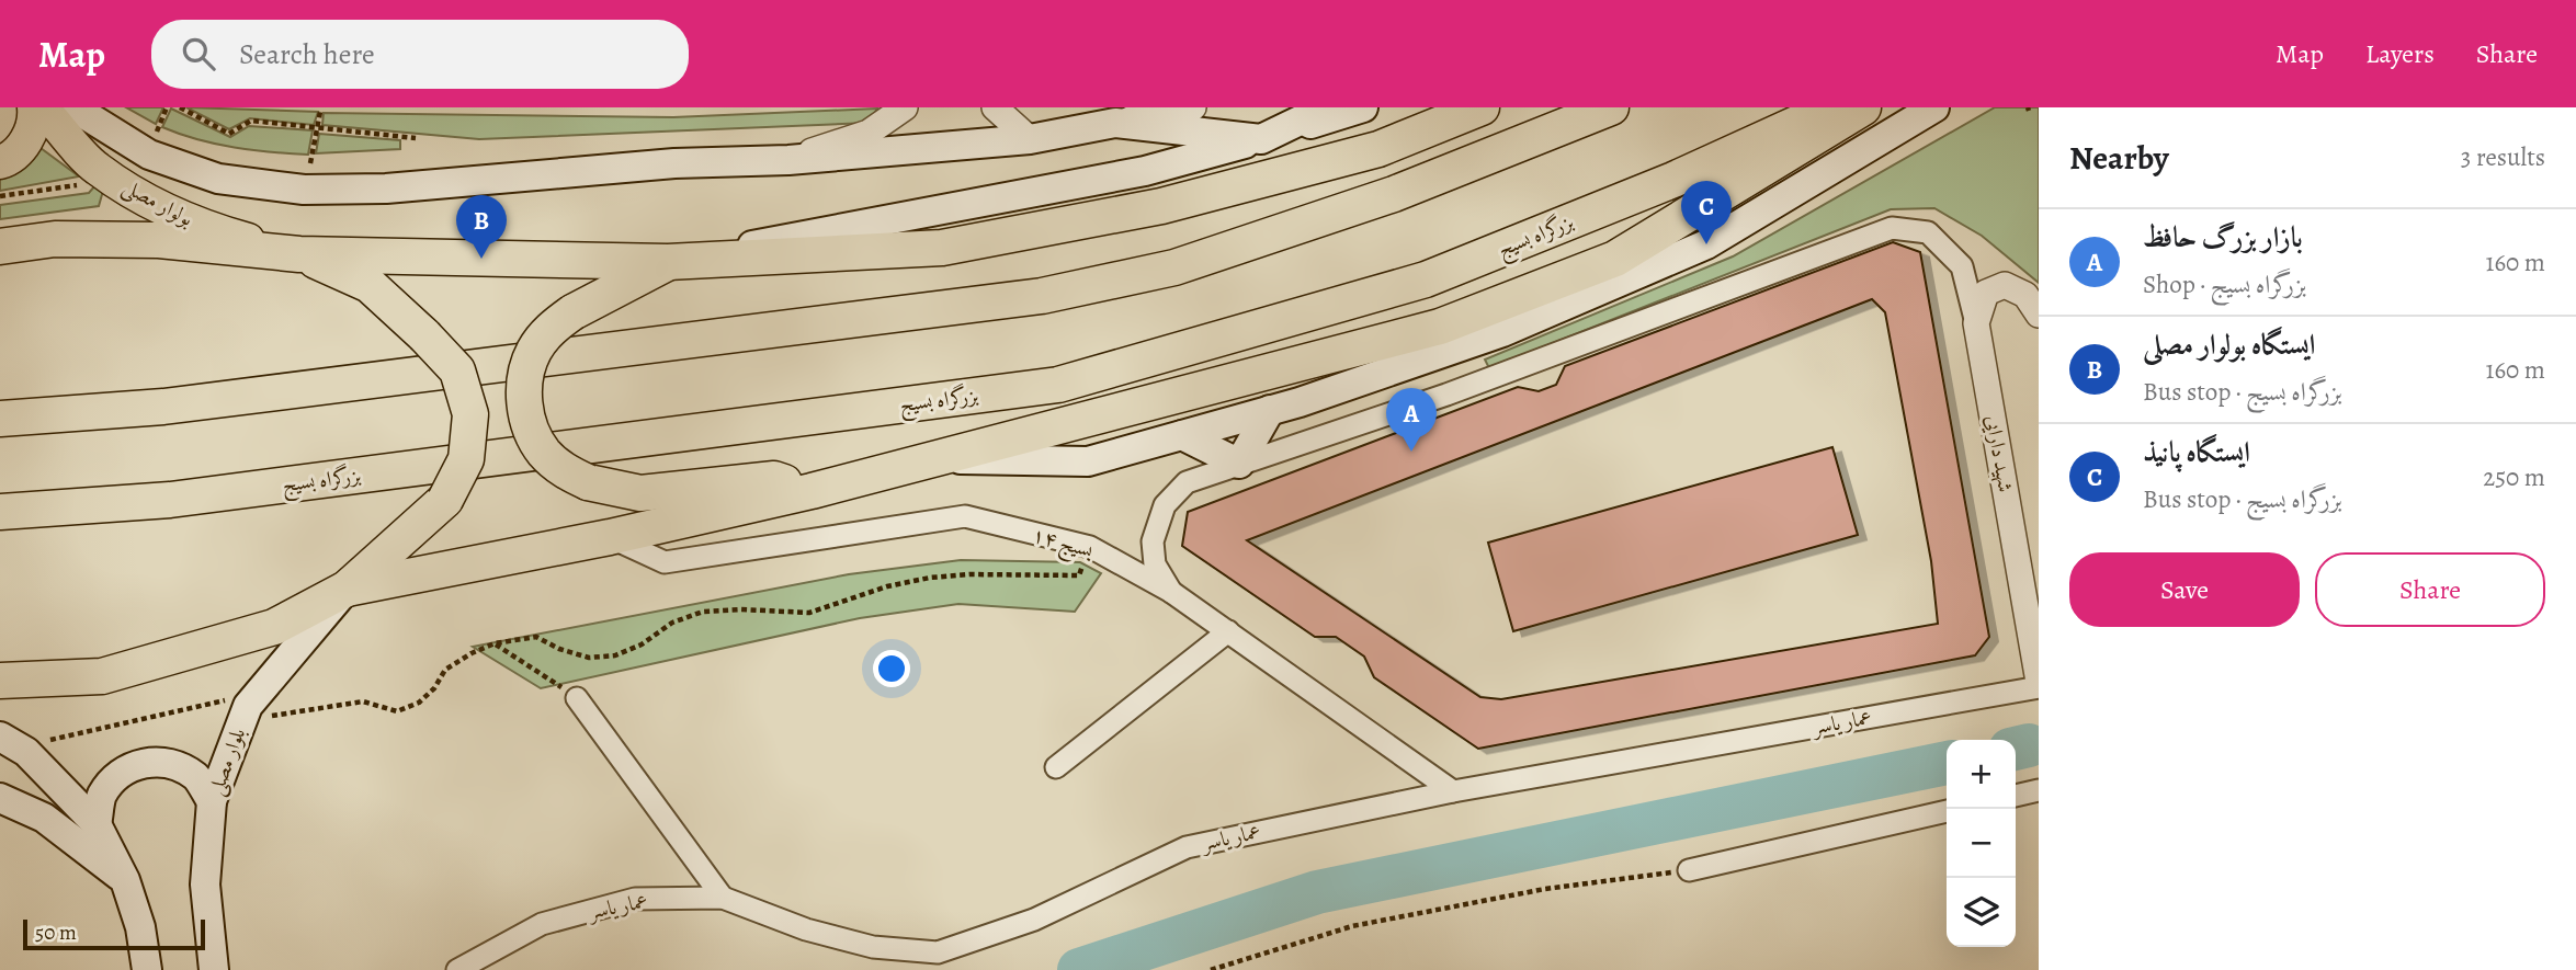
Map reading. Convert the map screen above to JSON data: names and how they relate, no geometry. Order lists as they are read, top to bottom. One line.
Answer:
{"streets":{"highway":["بزرگراه بسیج"],"main road":["بولوار مصلی","بلوار مصلی"],"street":["شهید دارایی","بسیج ۱۴","عمار یاسر"]},"crossings":[["بسیج ۱۴","عمار یاسر"]],"scale_bar":"50 m","page":{"header":"Map","search":"Search here","nav":["Map","Layers","Share"],"heading":["Nearby","3 results"],"pins":["C","B","A"],"list":[{"mark":"A","name":"بازار بزرگ حافظ","note":"Shop · بزرگراه بسیج","value":"160 m"},{"mark":"B","name":"ایستگاه بولوار مصلی","note":"Bus stop · بزرگراه بسیج","value":"160 m"},{"mark":"C","name":"ایستگاه پانیذ","note":"Bus stop · بزرگراه بسیج","value":"250 m"}],"buttons":["Save","Share"],"map_buttons":["+","−"],"scale":"50 m"}}
